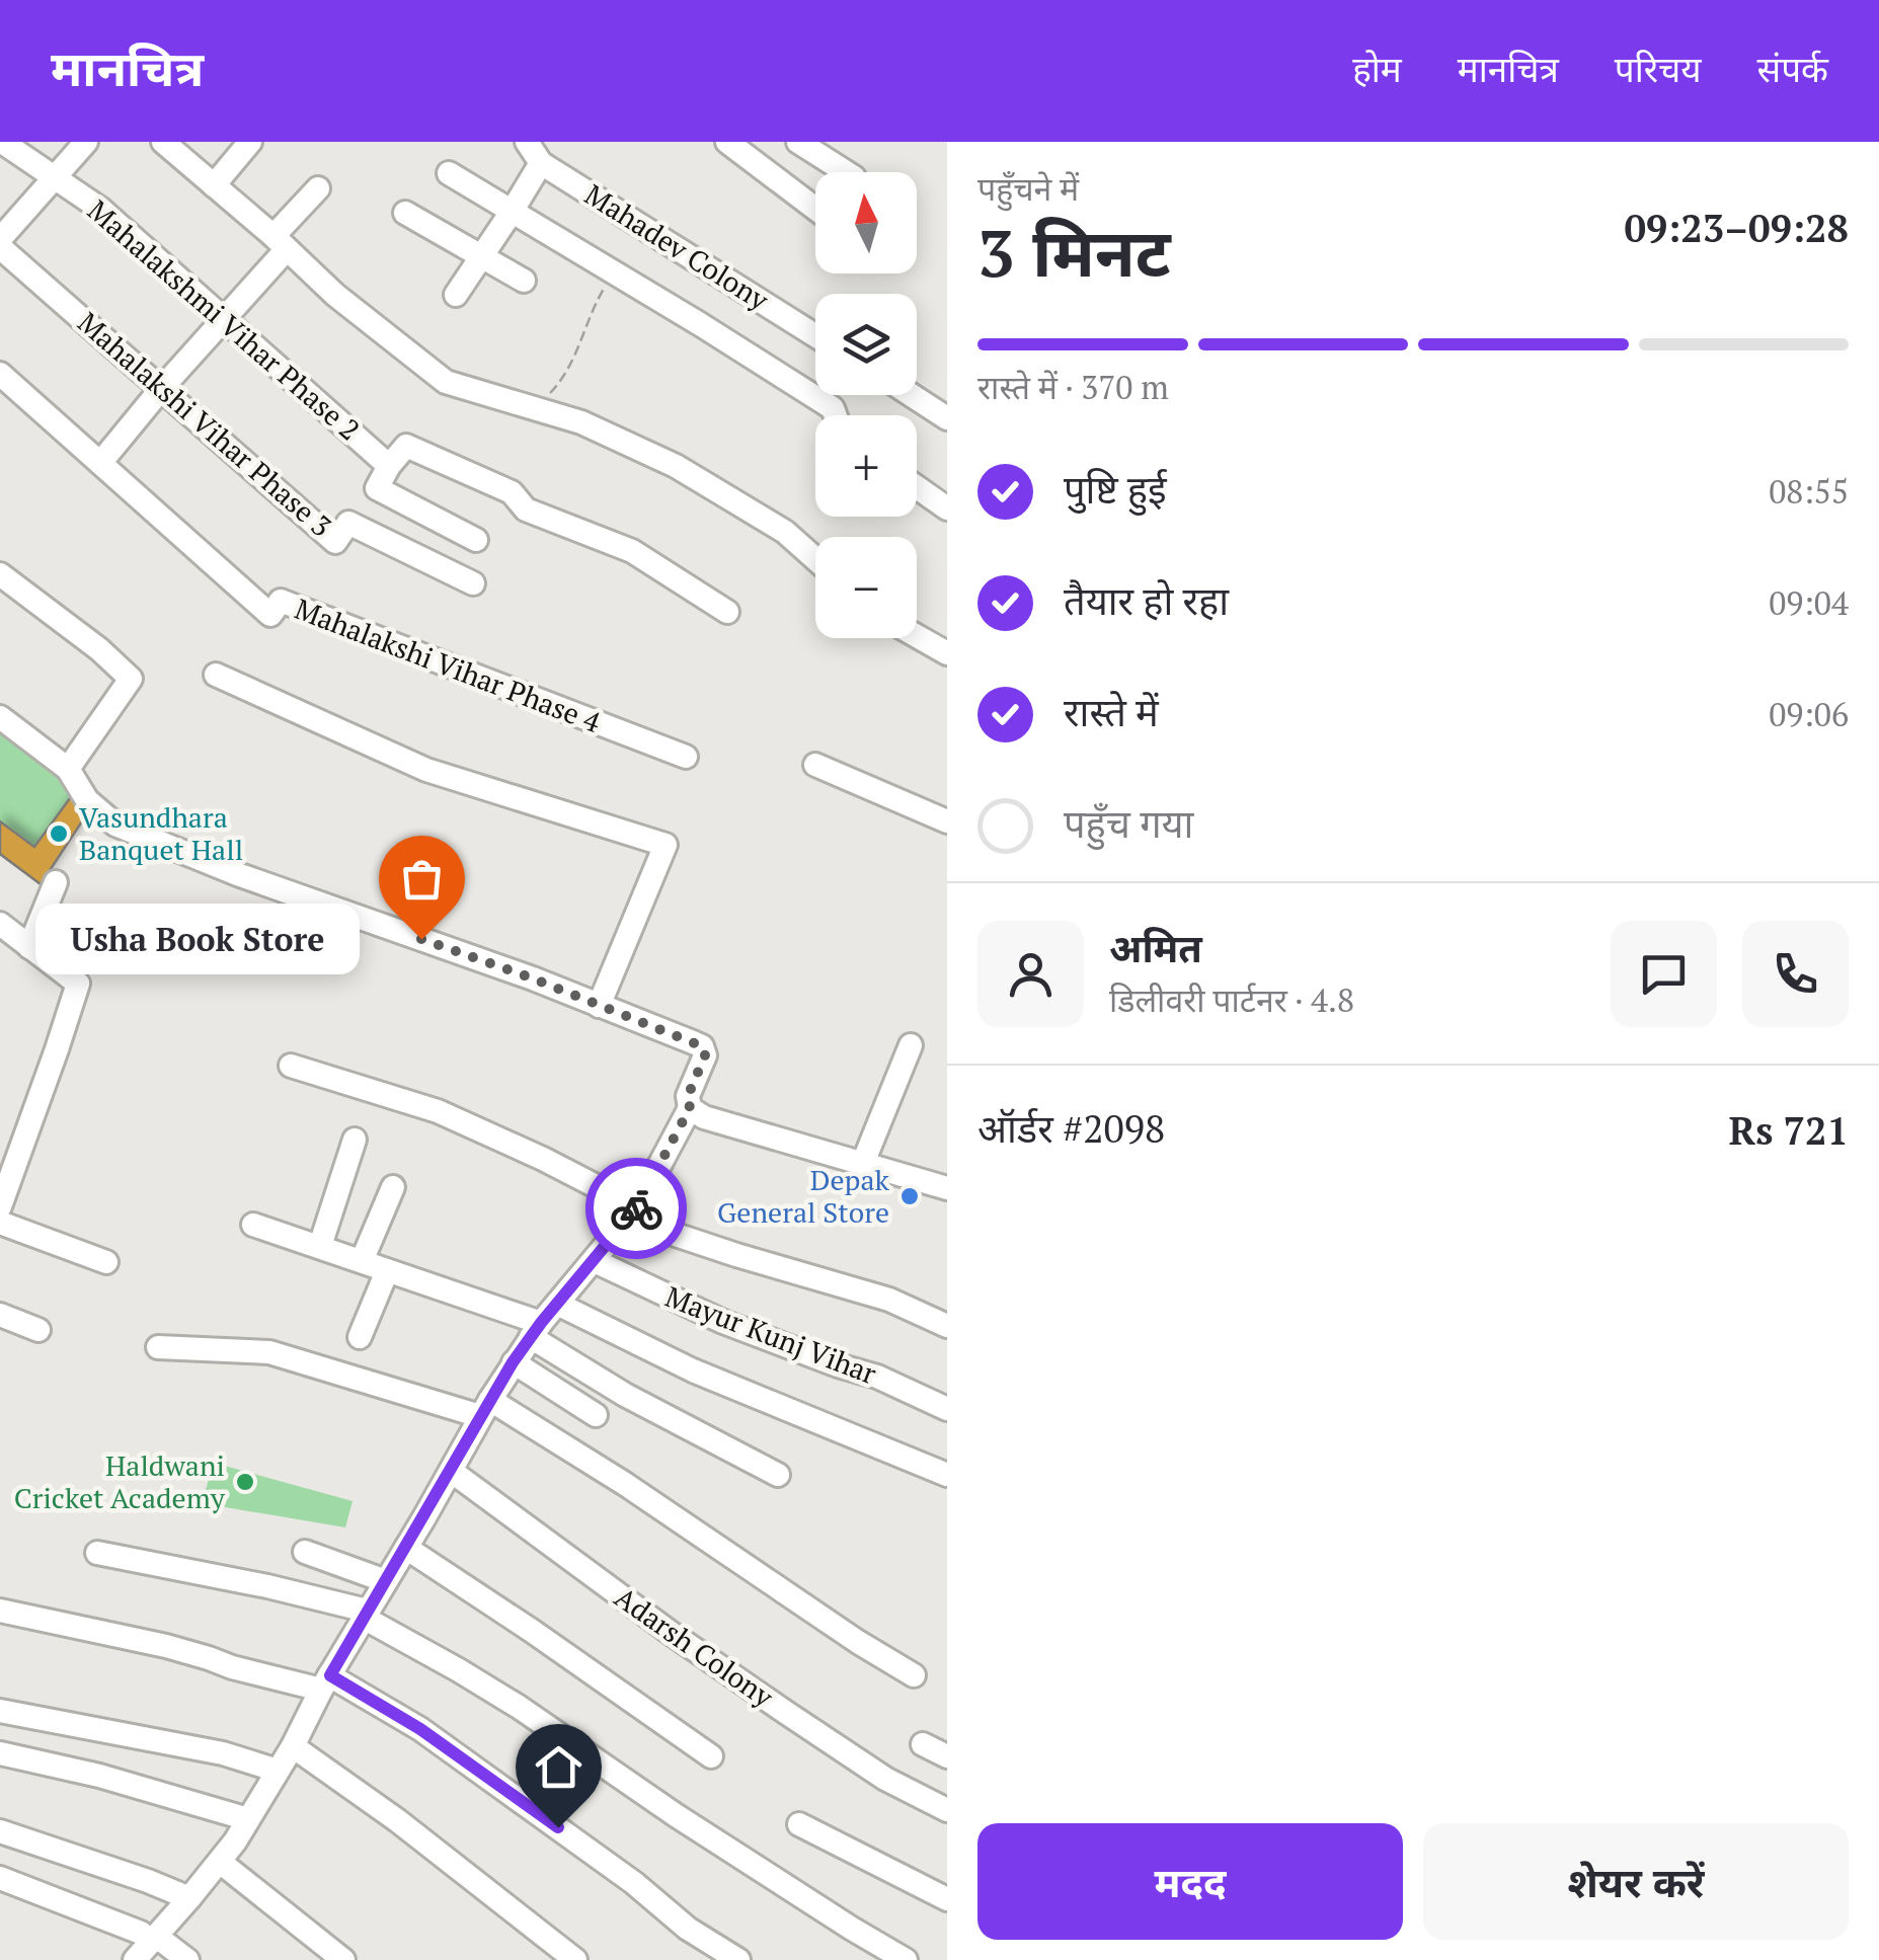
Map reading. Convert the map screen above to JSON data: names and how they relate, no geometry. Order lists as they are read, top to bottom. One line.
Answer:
{"streets":{"street":["Mahadev Colony","Mahalakshmi Vihar Phase 2","Mahalakshi Vihar Phase 3","Mahalakshi Vihar Phase 4","Mayur Kunj Vihar","Adarsh Colony"]},"places":["Vasundhara Banquet Hall","Usha Book Store","Depak General Store","Haldwani Cricket Academy"],"north":"top","page":{"header":"मानचित्र","nav":["होम","मानचित्र","परिचय","संपर्क"],"heading":["3 मिनट","पहुँचने में","09:23–09:28"],"panel":["अमित","डिलीवरी पार्टनर · 4.8","ऑर्डर #2098","Rs 721"],"map_buttons":["+","−"],"bar":"रास्ते में · 370 m","list":[["पुष्टि हुई","08:55"],["तैयार हो रहा","09:04"],["रास्ते में","09:06"],"पहुँच गया"],"bubble":"Usha Book Store","buttons":["मदद","शेयर करें"]}}
